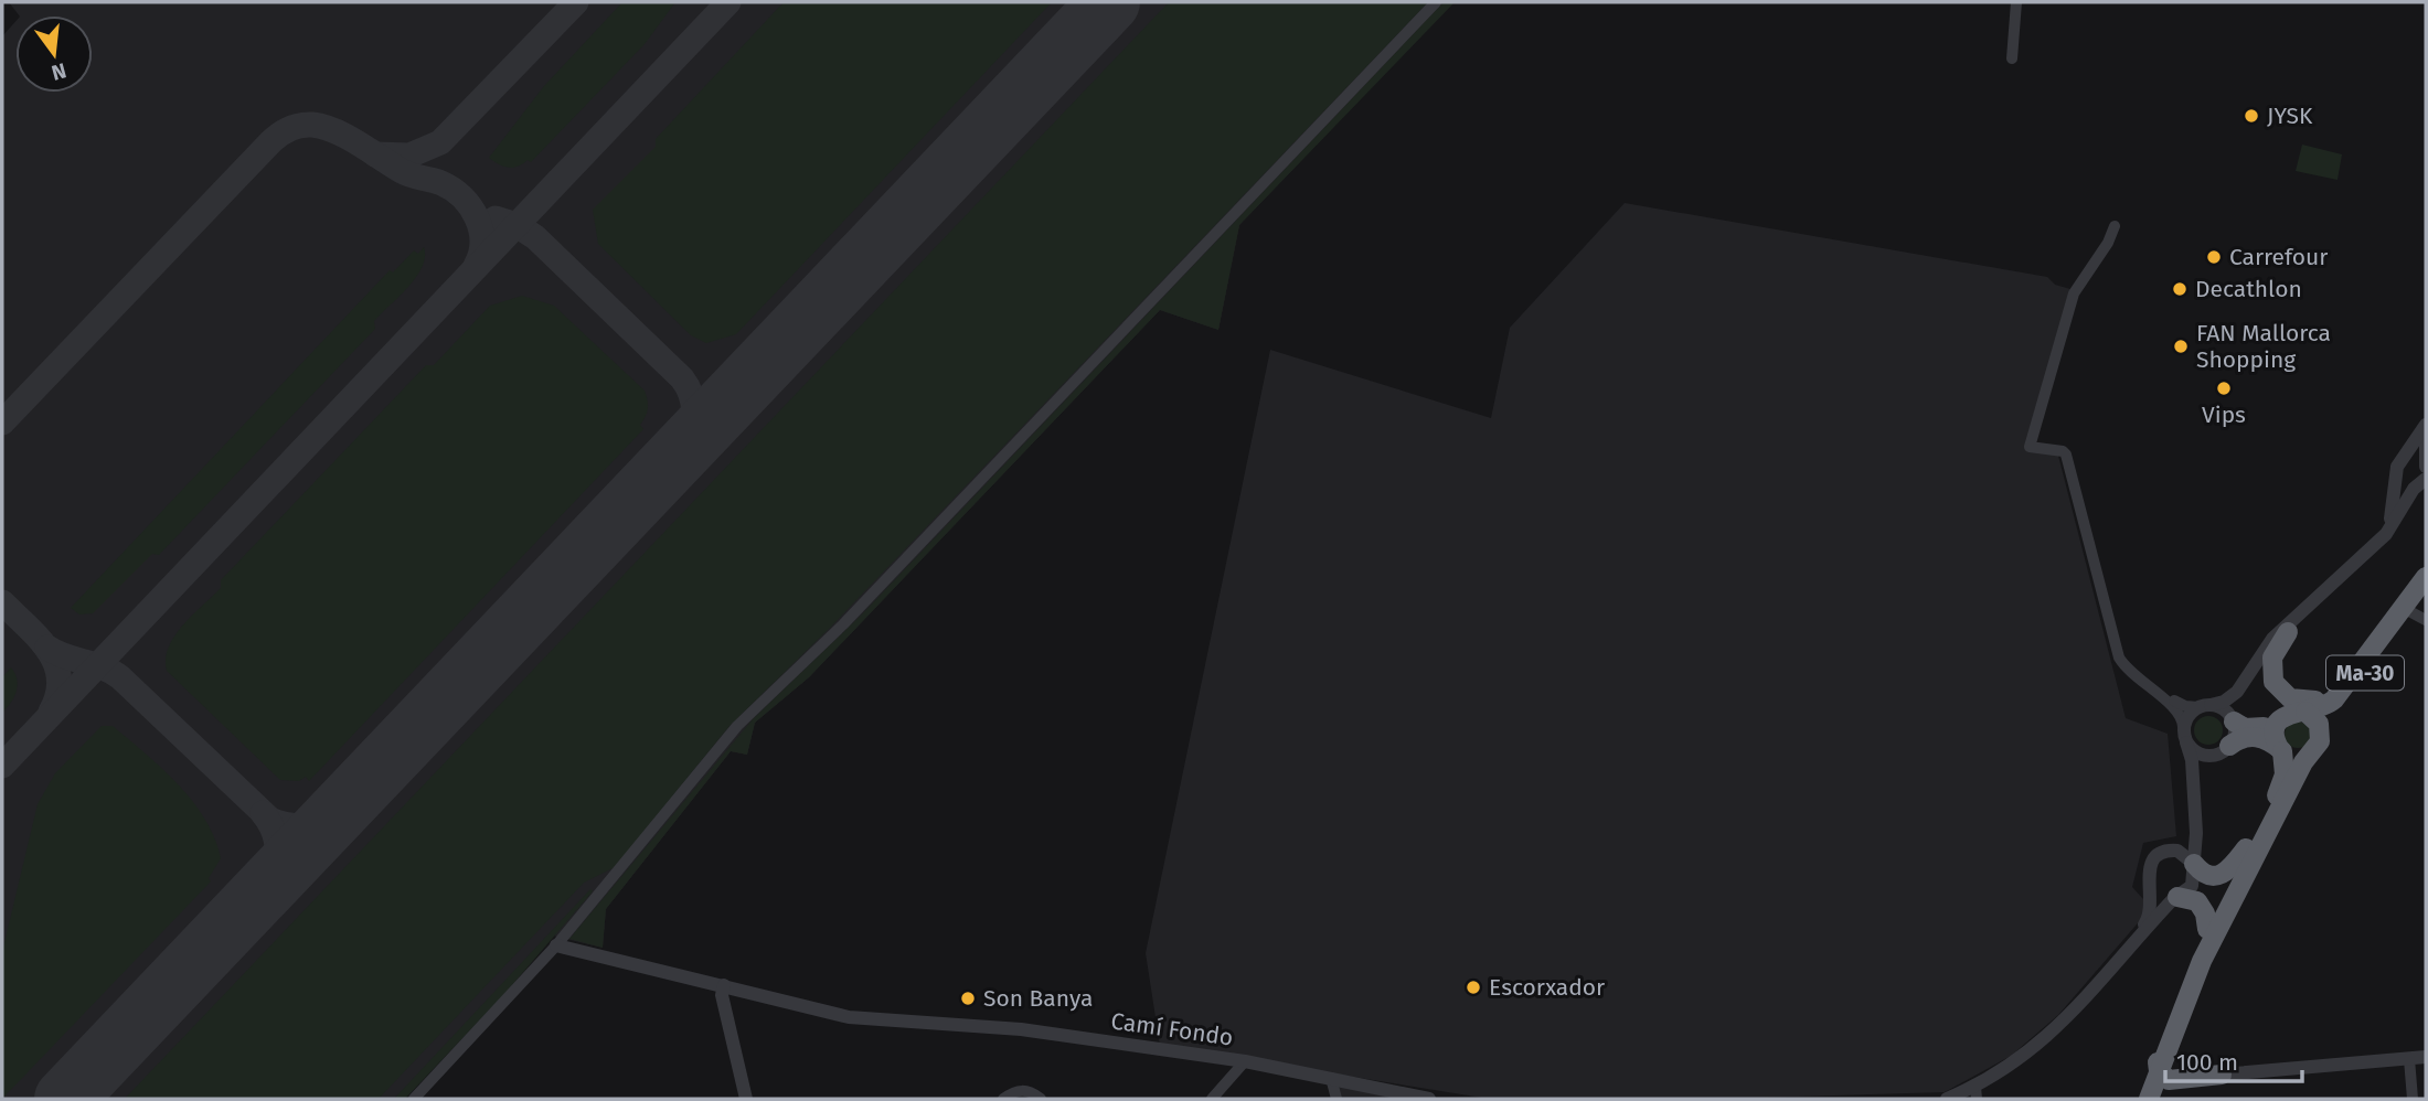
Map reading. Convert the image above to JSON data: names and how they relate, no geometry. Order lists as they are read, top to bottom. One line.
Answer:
{"streets":{"highway":["Ma-30"],"street":["Camí Fondo"]},"places":["JYSK","Carrefour","Decathlon","FAN Mallorca Shopping","Vips","Escorxador","Son Banya"],"scale_bar":"100 m","north":"bottom"}
